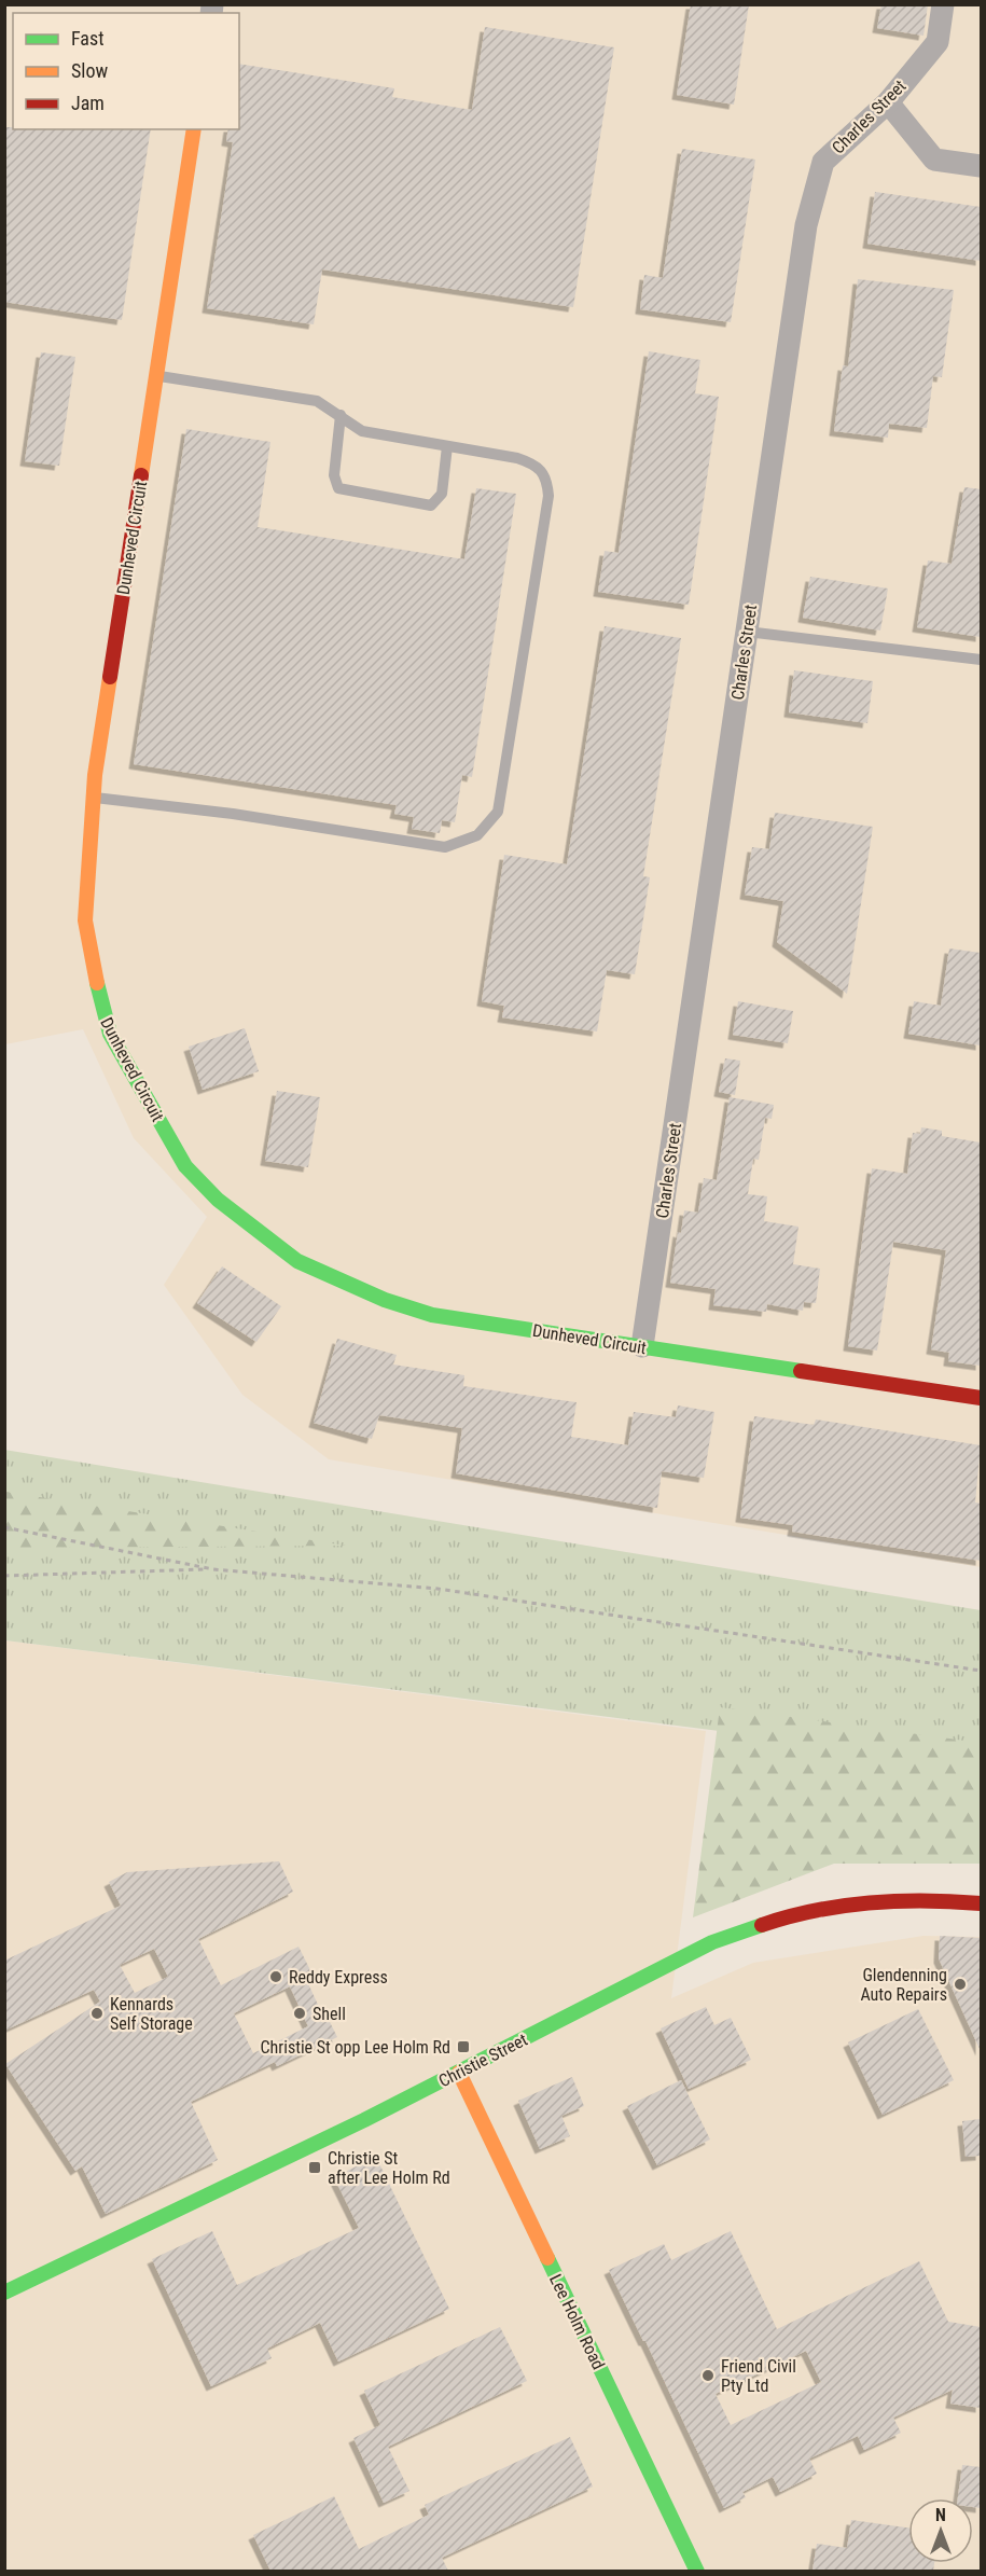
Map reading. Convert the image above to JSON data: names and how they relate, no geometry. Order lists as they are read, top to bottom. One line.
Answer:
{"streets":{"street":["Charles Street","Dunheved Circuit","Christie Street","Lee Holm Road"]},"crossings":[["Charles Street","Dunheved Circuit"],["Christie Street","Lee Holm Road"]],"places":{"other":["Reddy Express","Glendenning Auto Repairs","Kennards Self Storage","Shell","Friend Civil Pty Ltd"],"transit":["Christie St opp Lee Holm Rd","Christie St after Lee Holm Rd"]},"legend":["Fast","Slow","Jam"],"north":"top"}
